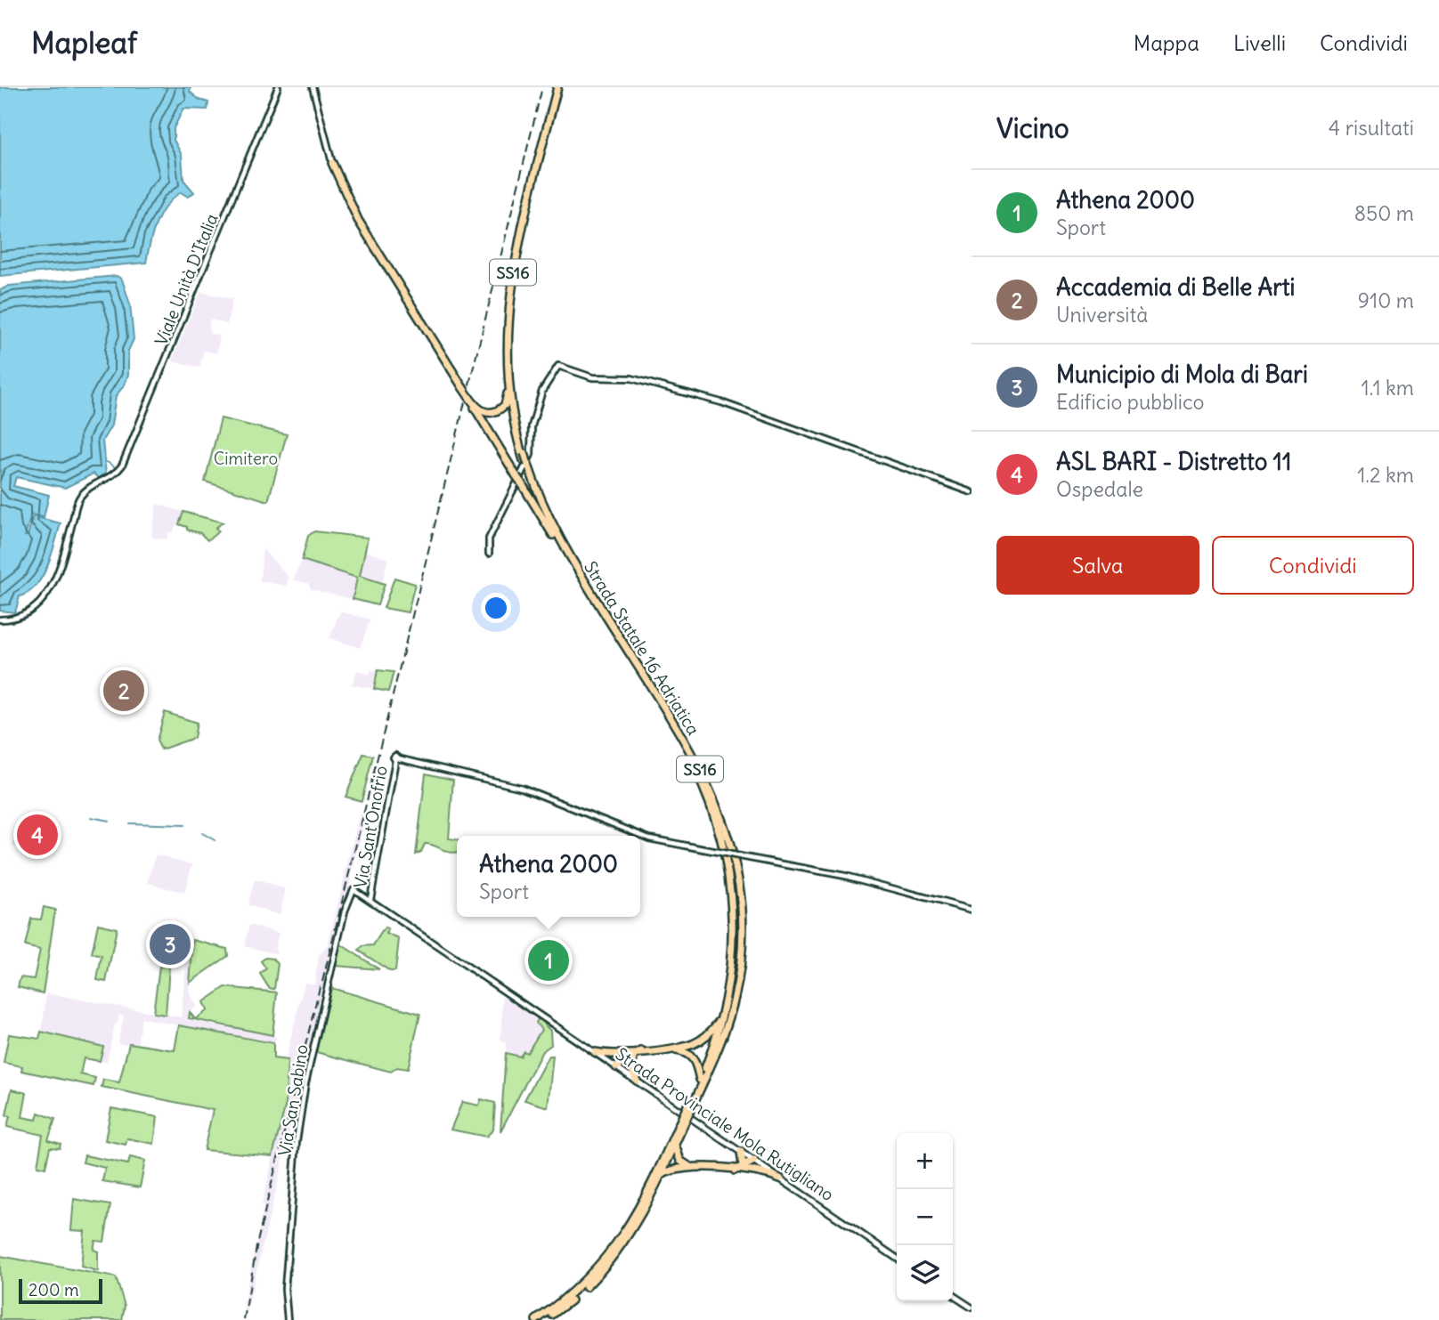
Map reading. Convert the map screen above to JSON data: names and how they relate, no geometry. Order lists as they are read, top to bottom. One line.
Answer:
{"streets":{"highway":["SS16","Strada Statale 16 Adriatica"],"main road":["Strada Provinciale Mola Rutigliano"],"street":["Viale Unità D'Italia","Via Sant'Onofrio","Via San Sabino"]},"crossings":[["Via Sant'Onofrio","Strada Provinciale Mola Rutigliano"],["Via San Sabino","Strada Provinciale Mola Rutigliano"]],"parks":["Cimitero"],"scale_bar":"200 m","page":{"header":"Mapleaf","nav":["Mappa","Livelli","Condividi"],"heading":["Vicino","4 risultati"],"list":[{"mark":"1","name":"Athena 2000","note":"Sport","value":"850 m"},{"mark":"2","name":"Accademia di Belle Arti","note":"Università","value":"910 m"},{"mark":"3","name":"Municipio di Mola di Bari","note":"Edificio pubblico","value":"1.1 km"},{"mark":"4","name":"ASL BARI - Distretto 11","note":"Ospedale","value":"1.2 km"}],"buttons":["Salva","Condividi"],"pins":["2","4","3","1"],"popup":["Athena 2000","Sport"],"map_buttons":["+","−"],"scale":"200 m"}}
